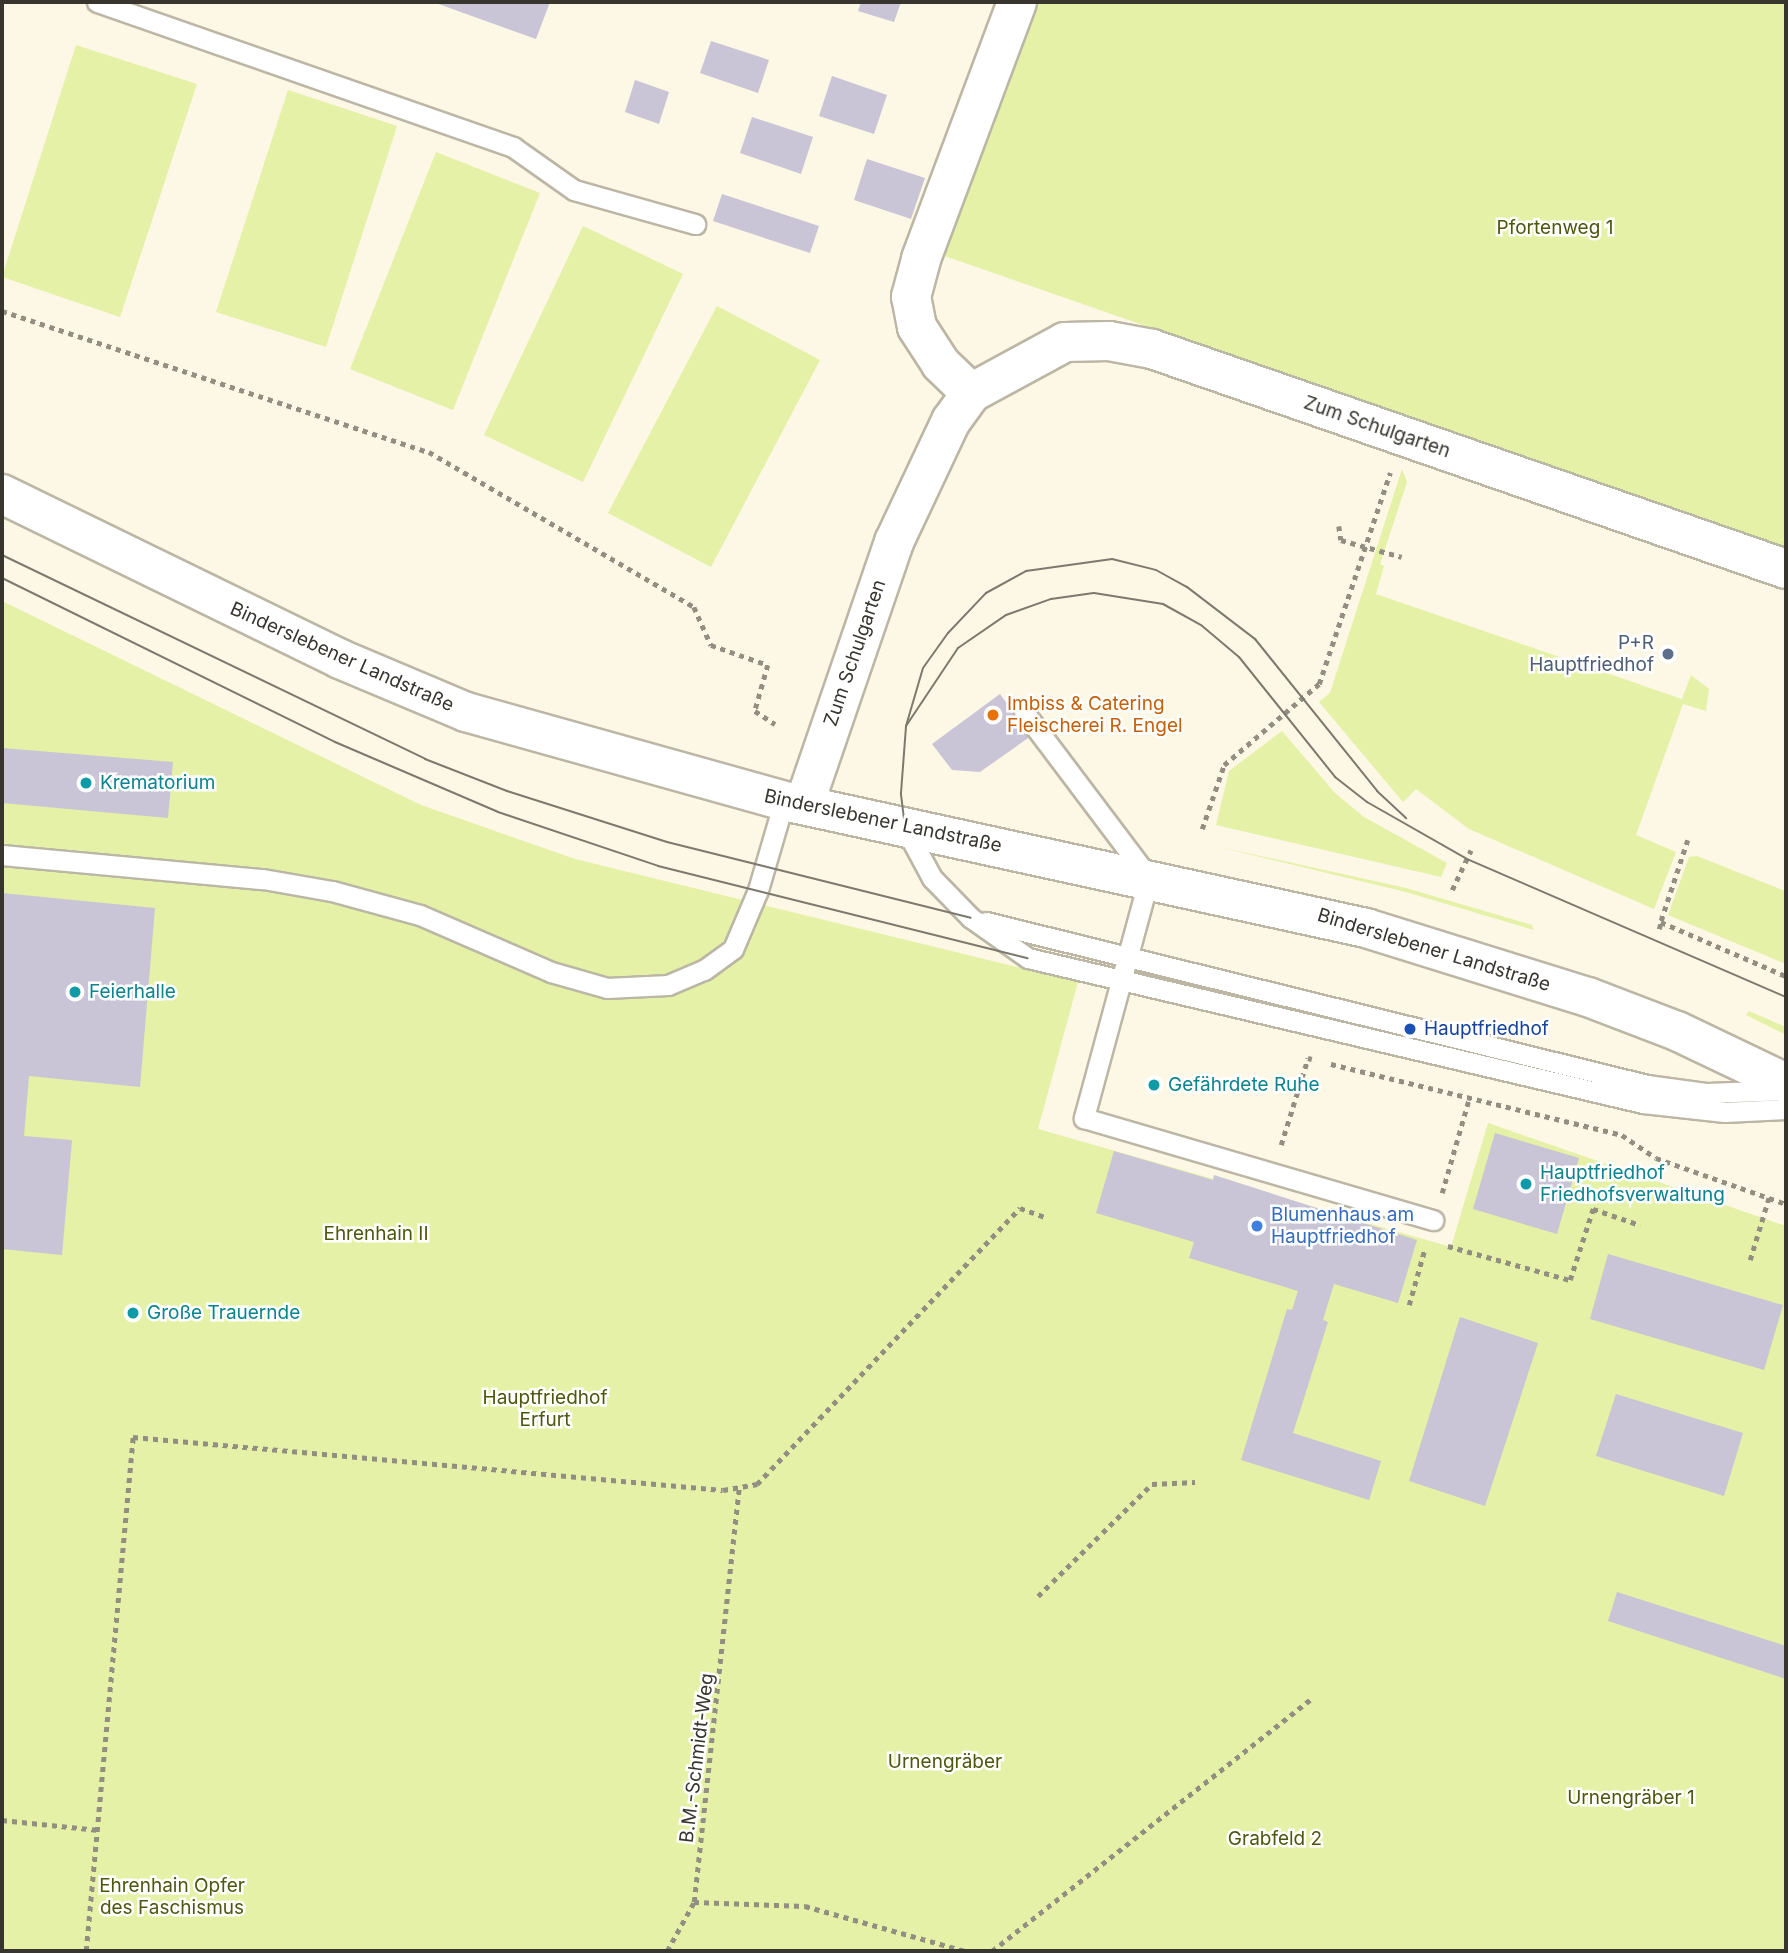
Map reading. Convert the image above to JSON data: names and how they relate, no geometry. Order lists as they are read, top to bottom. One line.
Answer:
{"streets":{"main road":["Zum Schulgarten","Binderslebener Landstraße"],"path":["B.M.-Schmidt-Weg"]},"crossings":[["Zum Schulgarten","Binderslebener Landstraße"]],"parks":["Pfortenweg 1","Ehrenhain II","Hauptfriedhof Erfurt","Urnengräber","Urnengräber 1","Grabfeld 2","Ehrenhain Opfer des Faschismus"],"places":["P+R Hauptfriedhof","Imbiss & Catering Fleischerei R. Engel","Krematorium","Feierhalle","Hauptfriedhof","Gefährdete Ruhe","Hauptfriedhof Friedhofsverwaltung","Blumenhaus am Hauptfriedhof","Große Trauernde"]}
